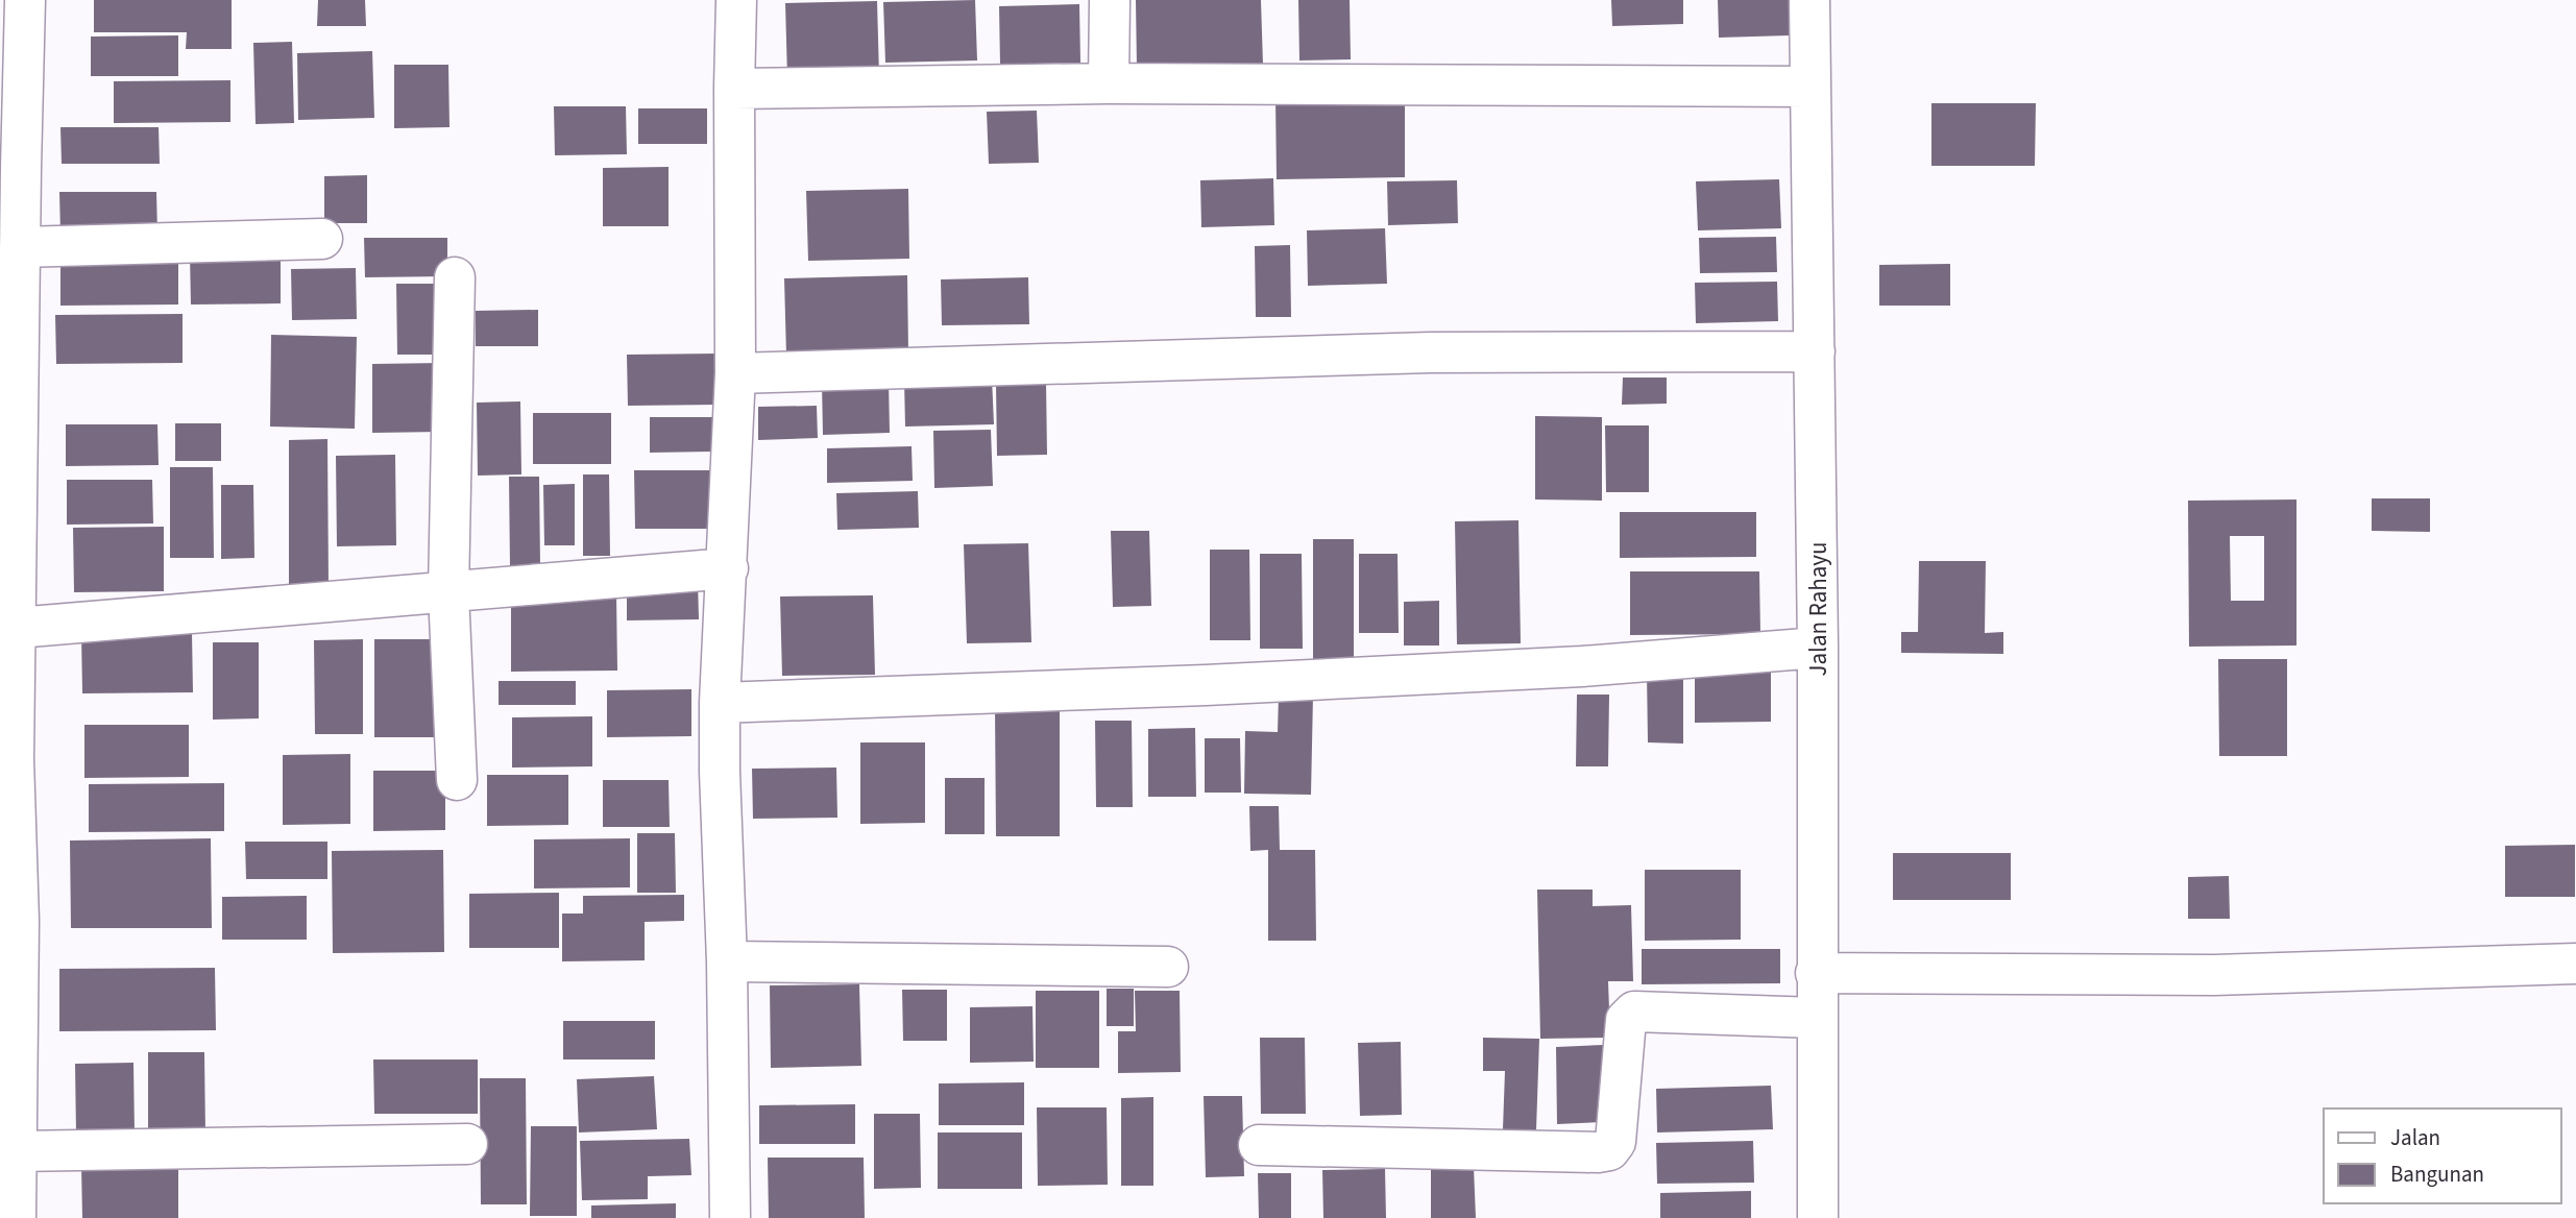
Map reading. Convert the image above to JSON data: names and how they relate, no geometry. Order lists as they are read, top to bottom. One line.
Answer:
{"streets":{"street":["Jalan Rahayu"]},"legend":["Jalan","Bangunan"]}
